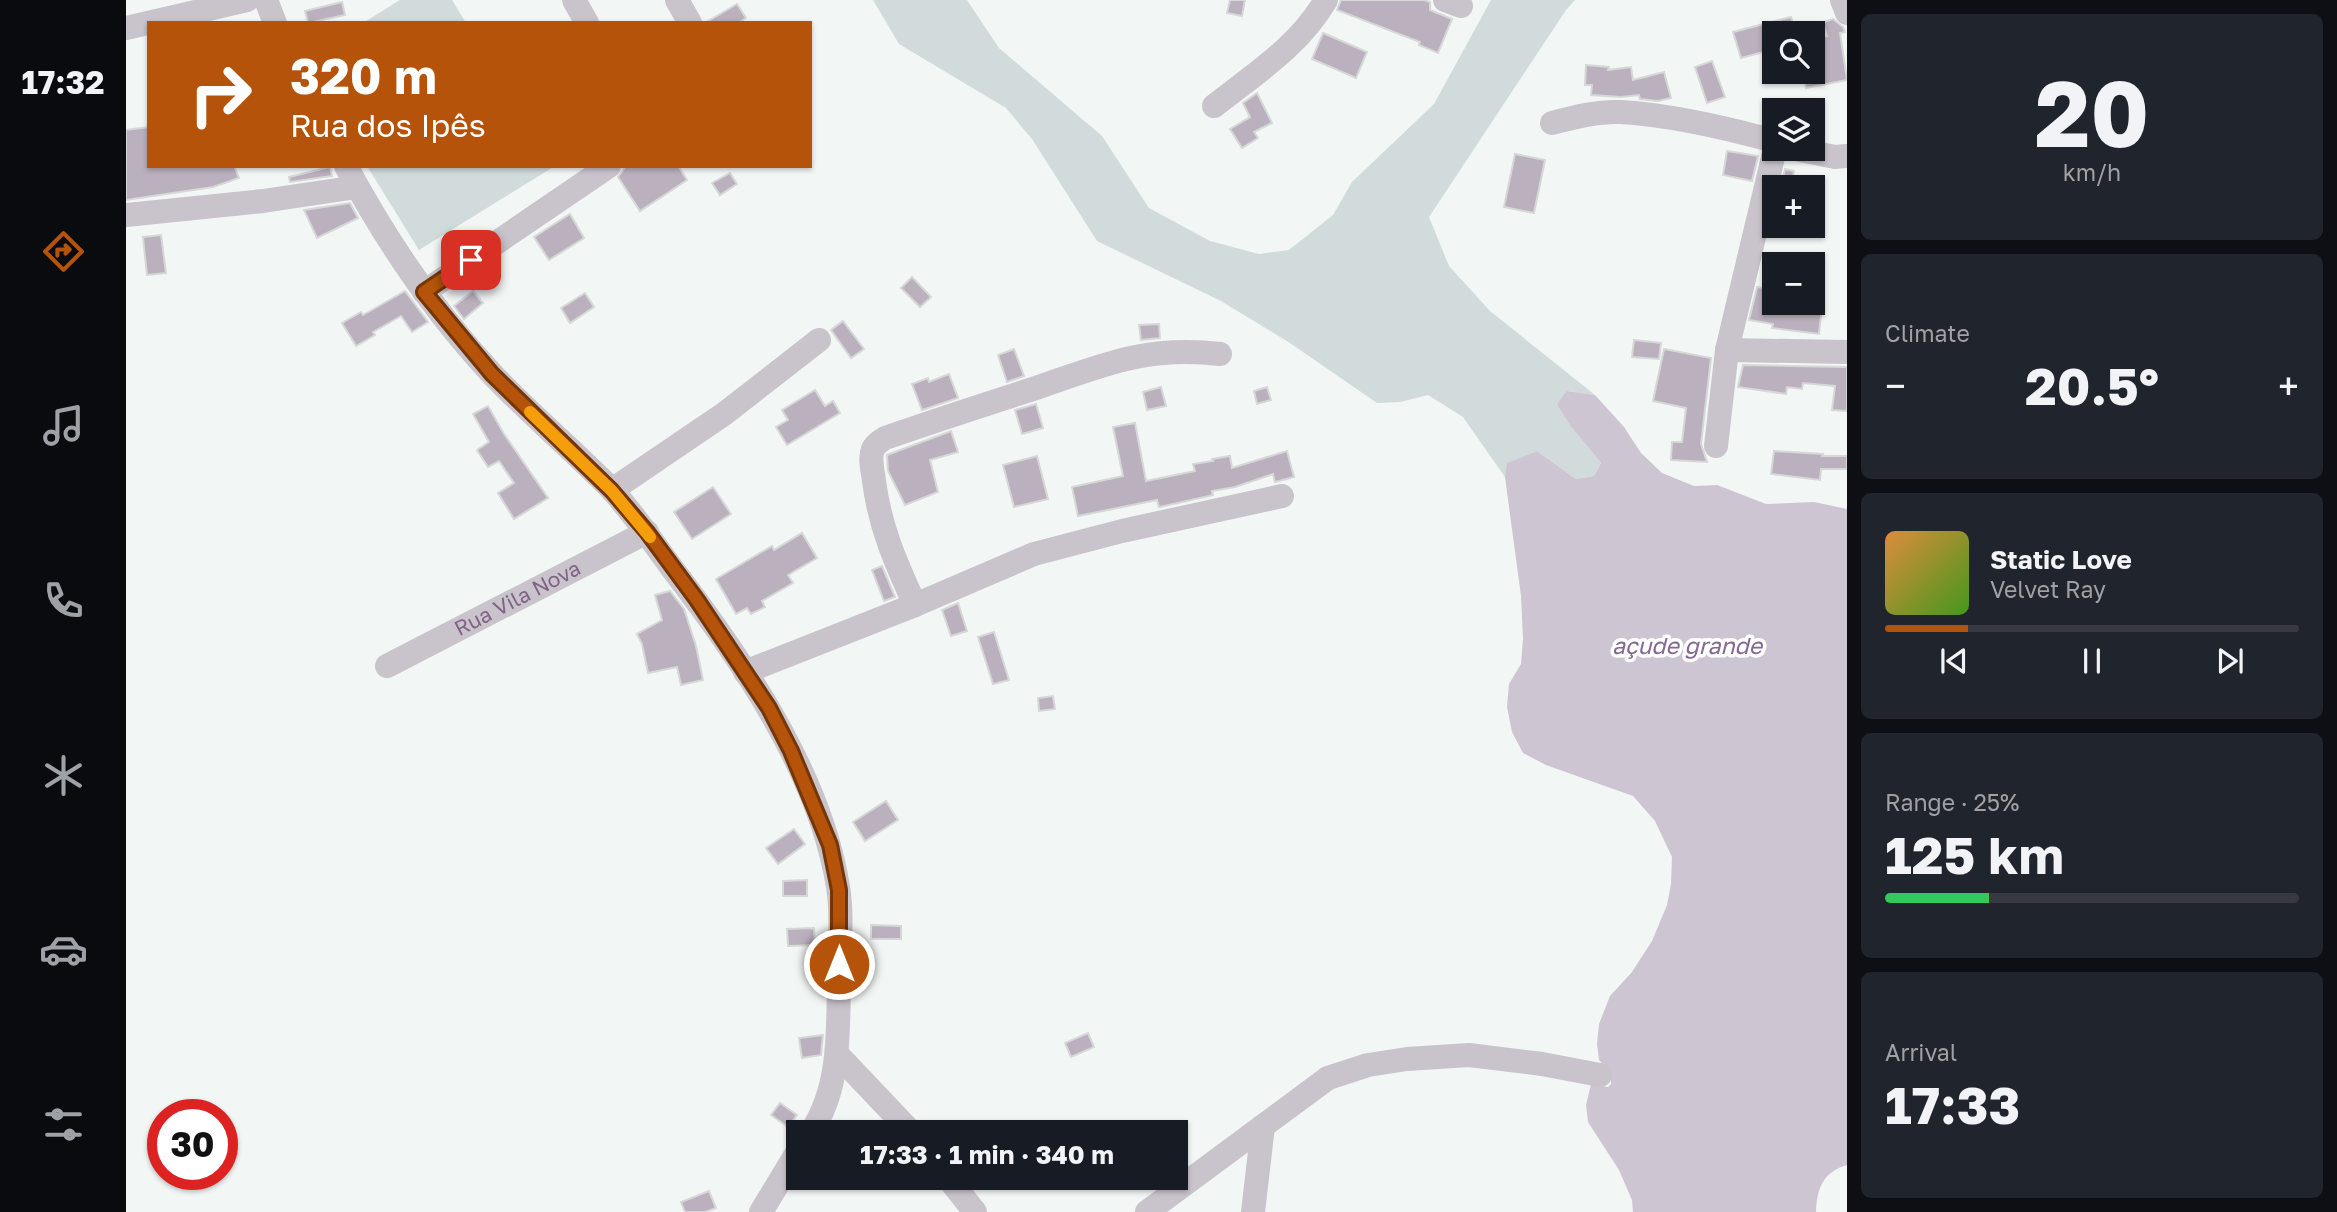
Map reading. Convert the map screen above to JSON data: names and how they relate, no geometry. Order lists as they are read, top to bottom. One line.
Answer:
{"streets":{"street":["Rua Vila Nova"]},"water":["açude grande"],"page":{"tabs":"17:32","tile":[["20","km/h"],"Climate",["Range · 25%","125 km"],["Arrival","17:33"]],"map_buttons":["+","−"],"turn":["320 m","Rua dos Ipês"],"heat":["−","20.5°","+"],"song":["Static Love","Velvet Ray"],"limit":"30","trip":"17:33 · 1 min · 340 m"}}
